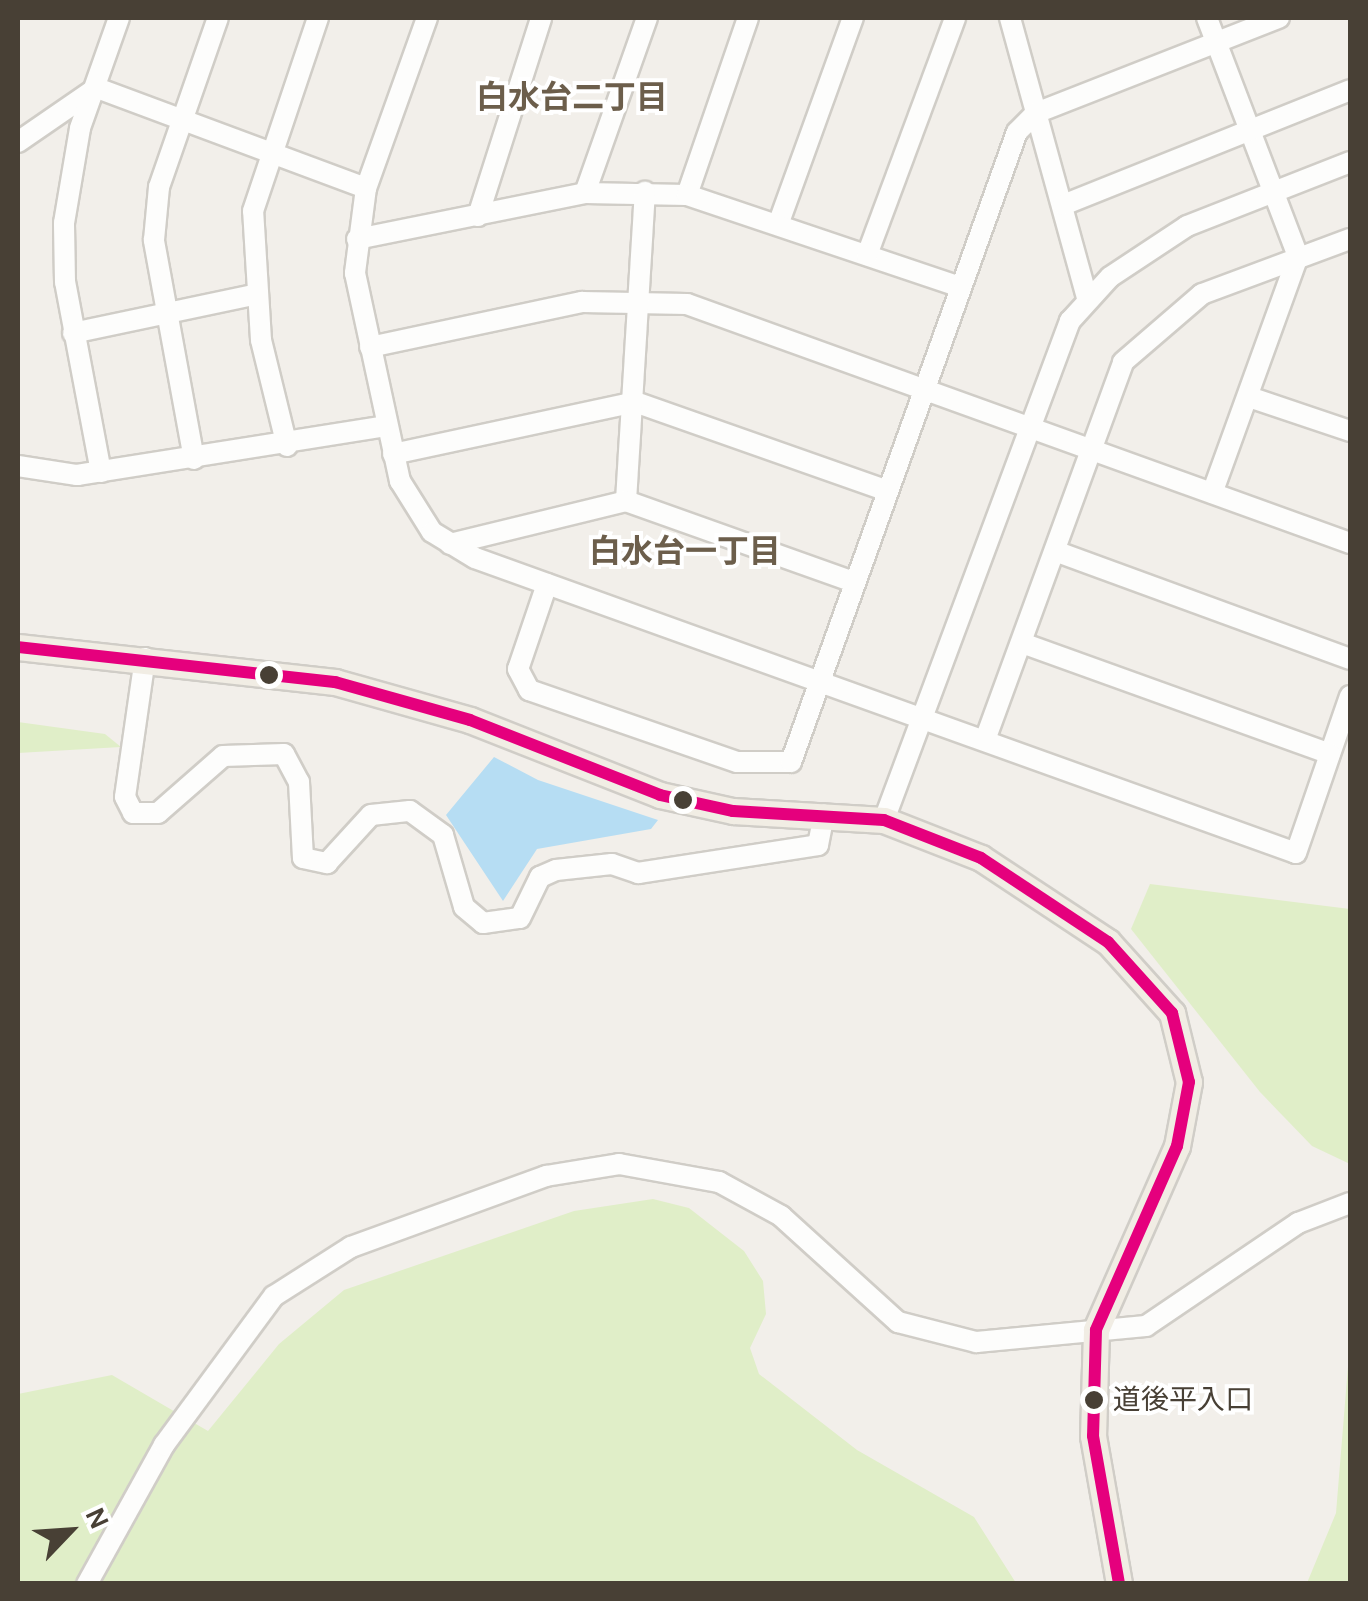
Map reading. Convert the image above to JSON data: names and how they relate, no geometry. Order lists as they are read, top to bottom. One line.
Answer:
{"districts":["白水台二丁目","白水台一丁目"],"places":["道後平入口"],"north":"top right"}
